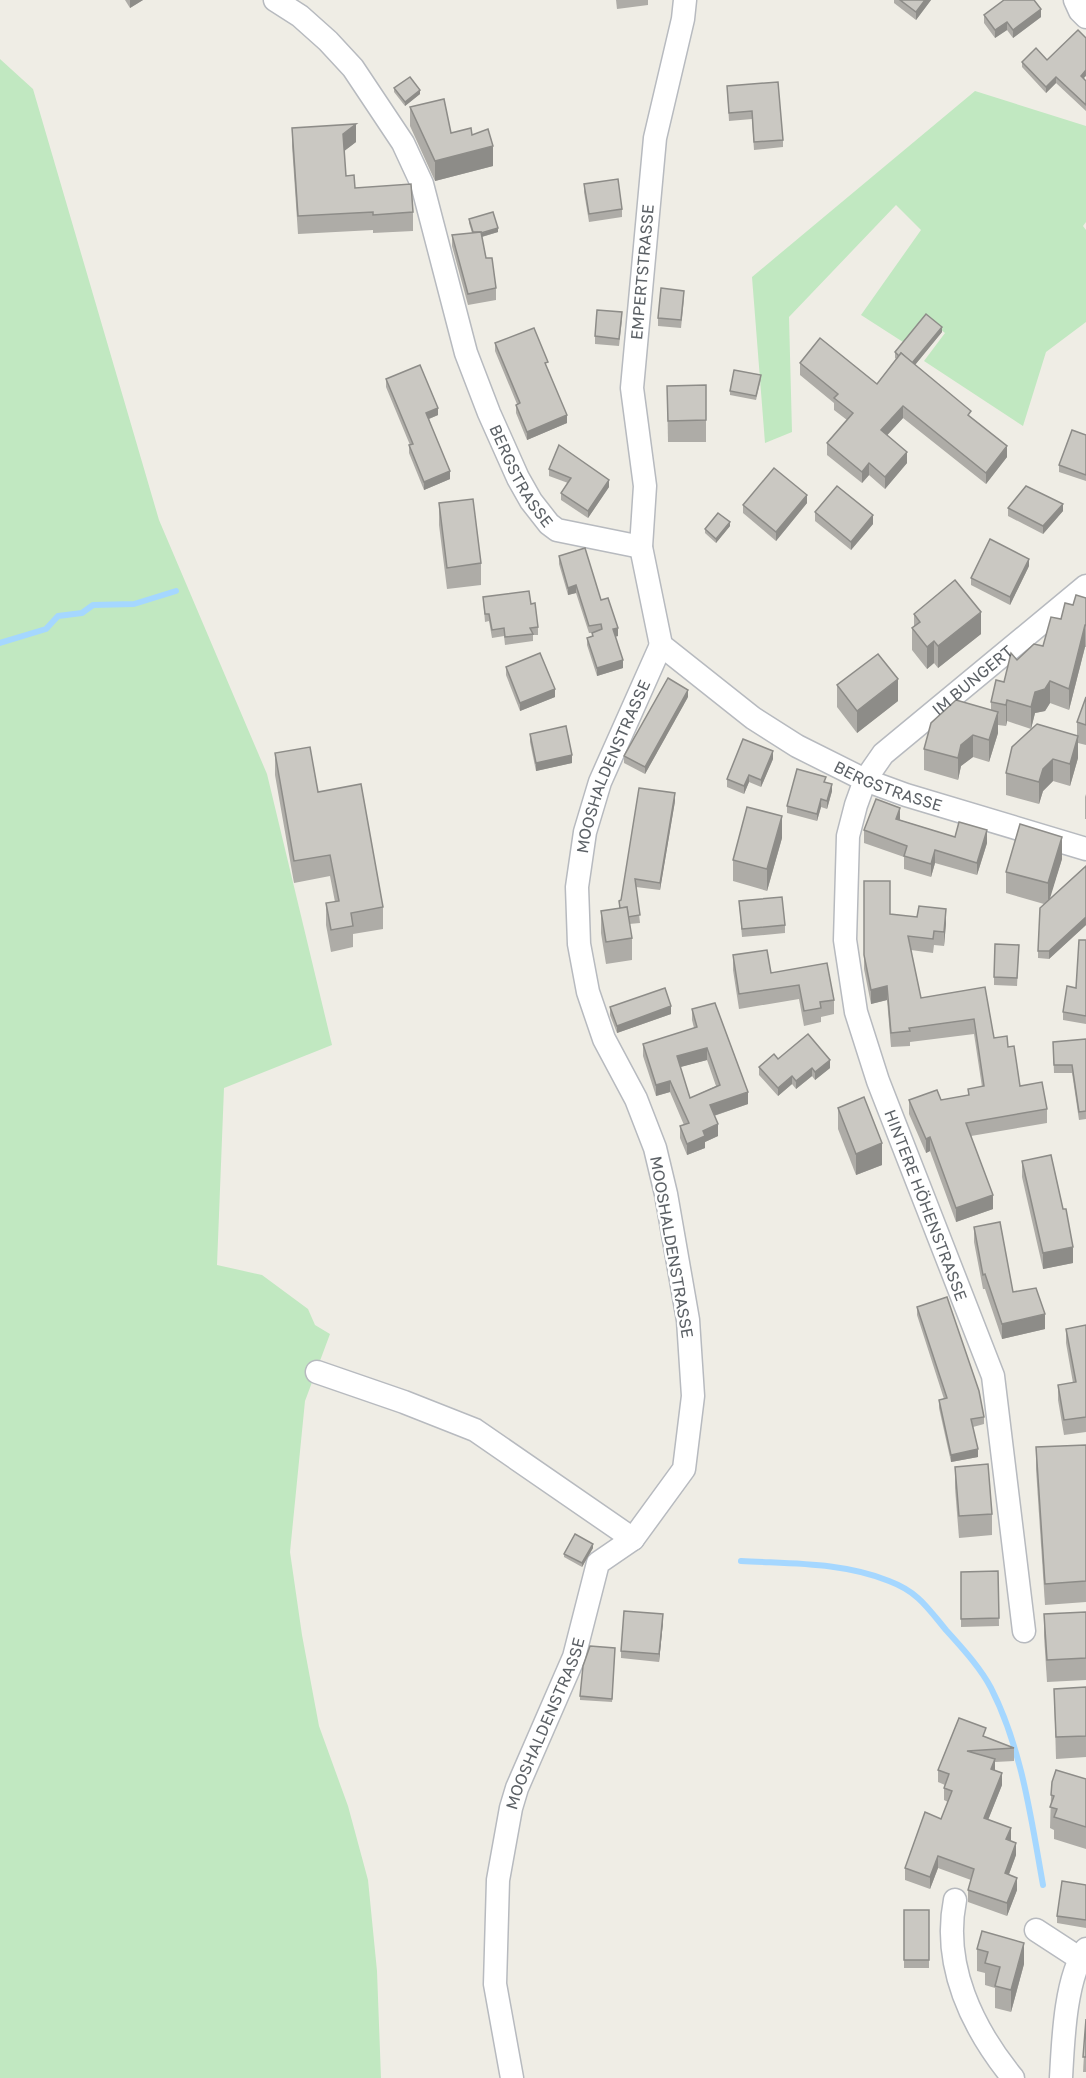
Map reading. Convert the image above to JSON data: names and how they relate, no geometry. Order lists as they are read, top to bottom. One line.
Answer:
{"streets":{"street":["EMPERTSTRASSE","BERGSTRASSE","IM BUNGERT","MOOSHALDENSTRASSE","HINTERE HÖHENSTRASSE"]},"crossings":[["EMPERTSTRASSE","BERGSTRASSE"],["BERGSTRASSE","IM BUNGERT"],["BERGSTRASSE","MOOSHALDENSTRASSE"],["BERGSTRASSE","HINTERE HÖHENSTRASSE"],["IM BUNGERT","HINTERE HÖHENSTRASSE"]]}
